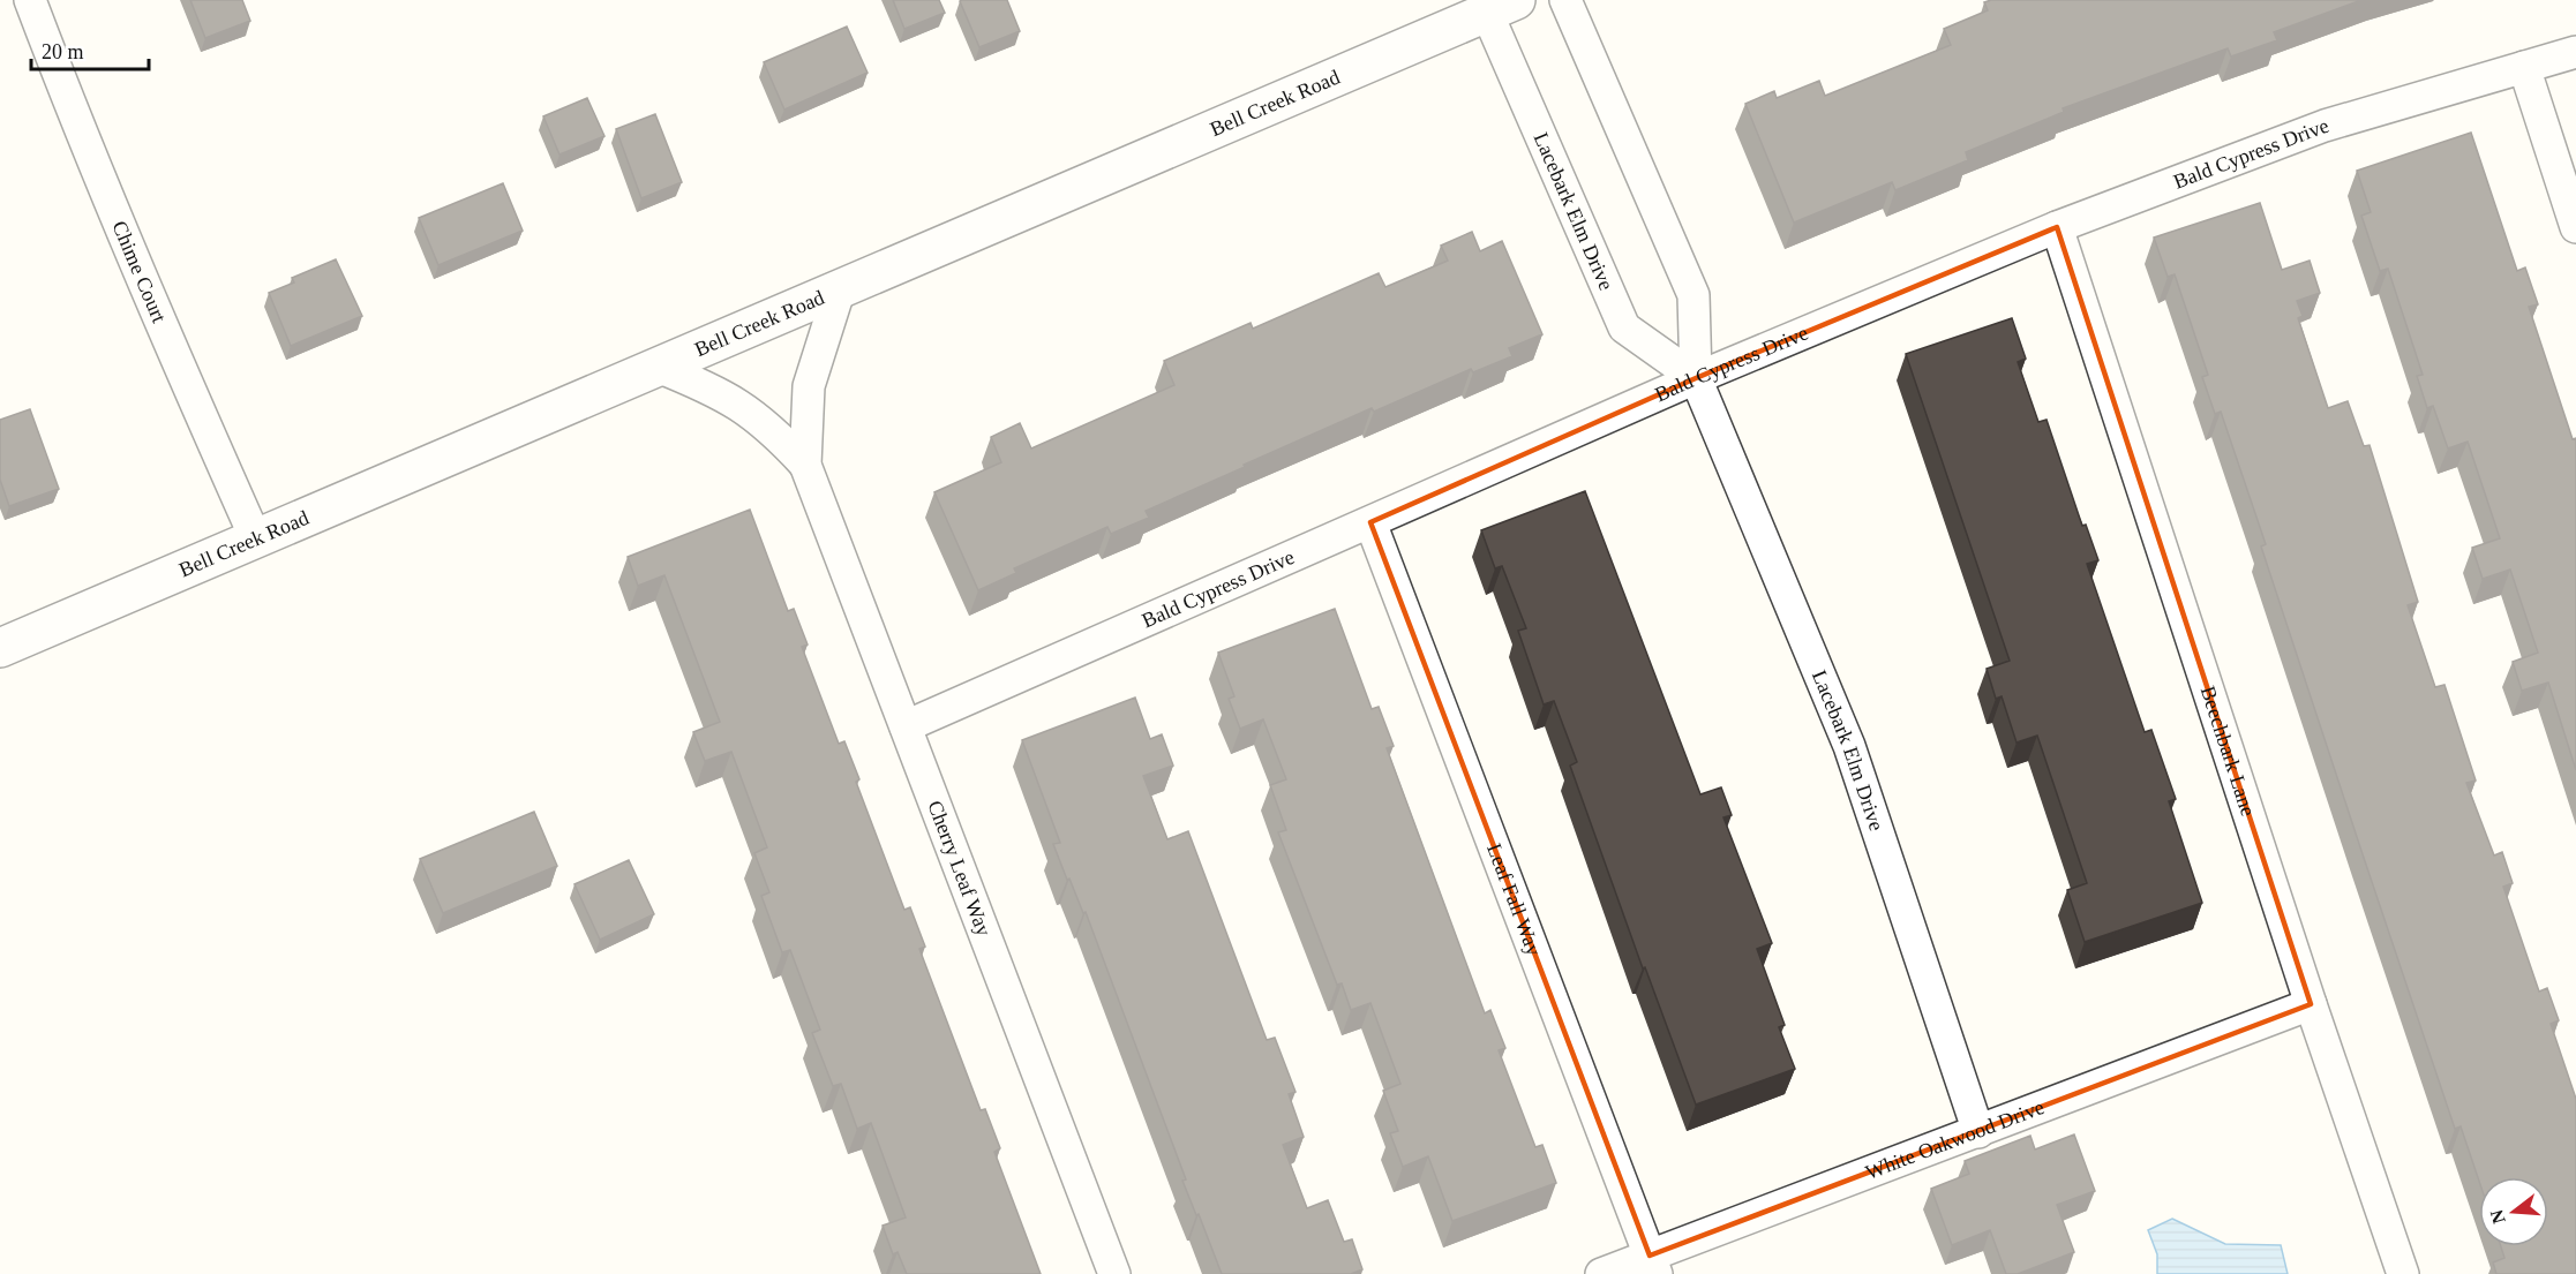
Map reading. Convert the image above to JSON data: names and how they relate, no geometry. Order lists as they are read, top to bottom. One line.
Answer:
{"streets":{"street":["Bell Creek Road","Bald Cypress Drive","Lacebark Elm Drive","Chime Court","Beechbark Lane","Cherry Leaf Way","Leaf Fall Way","White Oakwood Drive"]},"crossings":[["Bell Creek Road","Lacebark Elm Drive"],["Bell Creek Road","Chime Court"],["Bell Creek Road","Cherry Leaf Way"],["Bald Cypress Drive","Lacebark Elm Drive"],["Bald Cypress Drive","Beechbark Lane"],["Bald Cypress Drive","Cherry Leaf Way"],["Bald Cypress Drive","Leaf Fall Way"],["Lacebark Elm Drive","White Oakwood Drive"],["Beechbark Lane","White Oakwood Drive"],["Leaf Fall Way","White Oakwood Drive"]],"scale_bar":"20 m","north":"left"}
